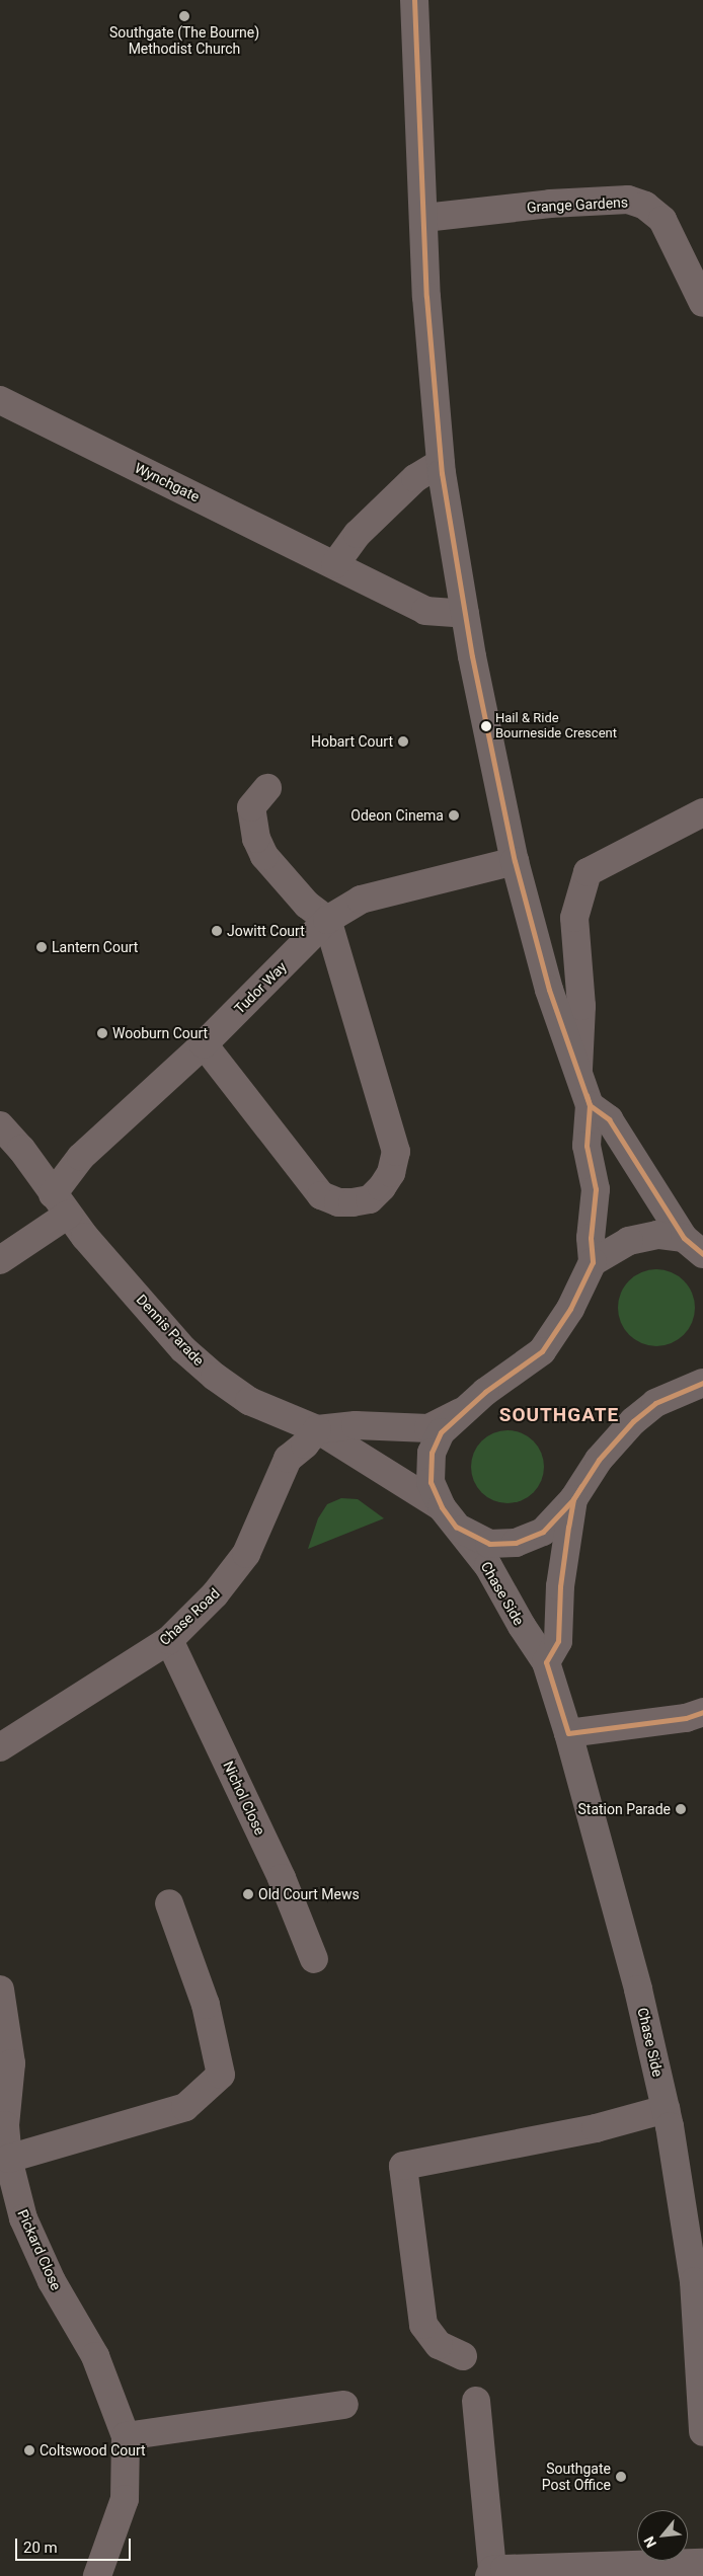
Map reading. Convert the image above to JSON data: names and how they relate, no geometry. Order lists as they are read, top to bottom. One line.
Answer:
{"streets":{"main road":["Chase Side"],"street":["Grange Gardens","Wynchgate","Tudor Way","Dennis Parade","Chase Road","Nichol Close","Pickard Close"]},"crossings":[["Tudor Way","Dennis Parade"],["Dennis Parade","Chase Side"],["Dennis Parade","Chase Road"],["Chase Road","Nichol Close"]],"districts":["SOUTHGATE"],"places":["Southgate (The Bourne) Methodist Church","Hail & Ride Bourneside Crescent","Hobart Court","Odeon Cinema","Jowitt Court","Lantern Court","Wooburn Court","Station Parade","Old Court Mews","Coltswood Court","Southgate Post Office"],"scale_bar":"20 m","north":"bottom left"}
